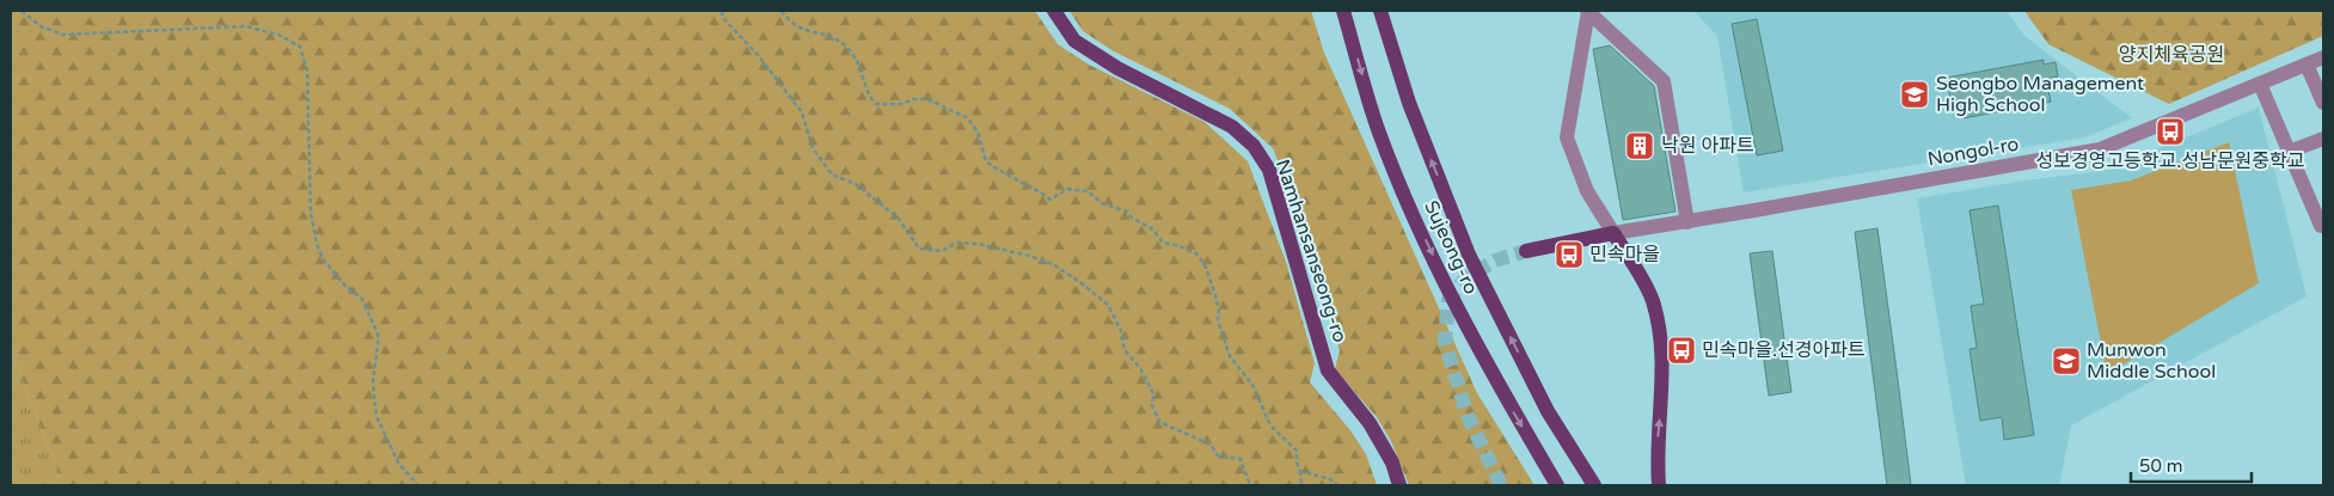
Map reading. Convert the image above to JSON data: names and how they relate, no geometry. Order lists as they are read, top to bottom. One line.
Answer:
{"streets":{"main road":["Sujeong-ro","Namhansanseong-ro"],"street":["Nongol-ro"]},"parks":["양지체육공원"],"places":{"school or university":["Seongbo Management High School","Munwon Middle School"],"bus stop":["성보경영고등학교.성남문원중학교","민속마을","민속마을.선경아파트"],"building":["낙원 아파트"]},"scale_bar":"50 m"}
